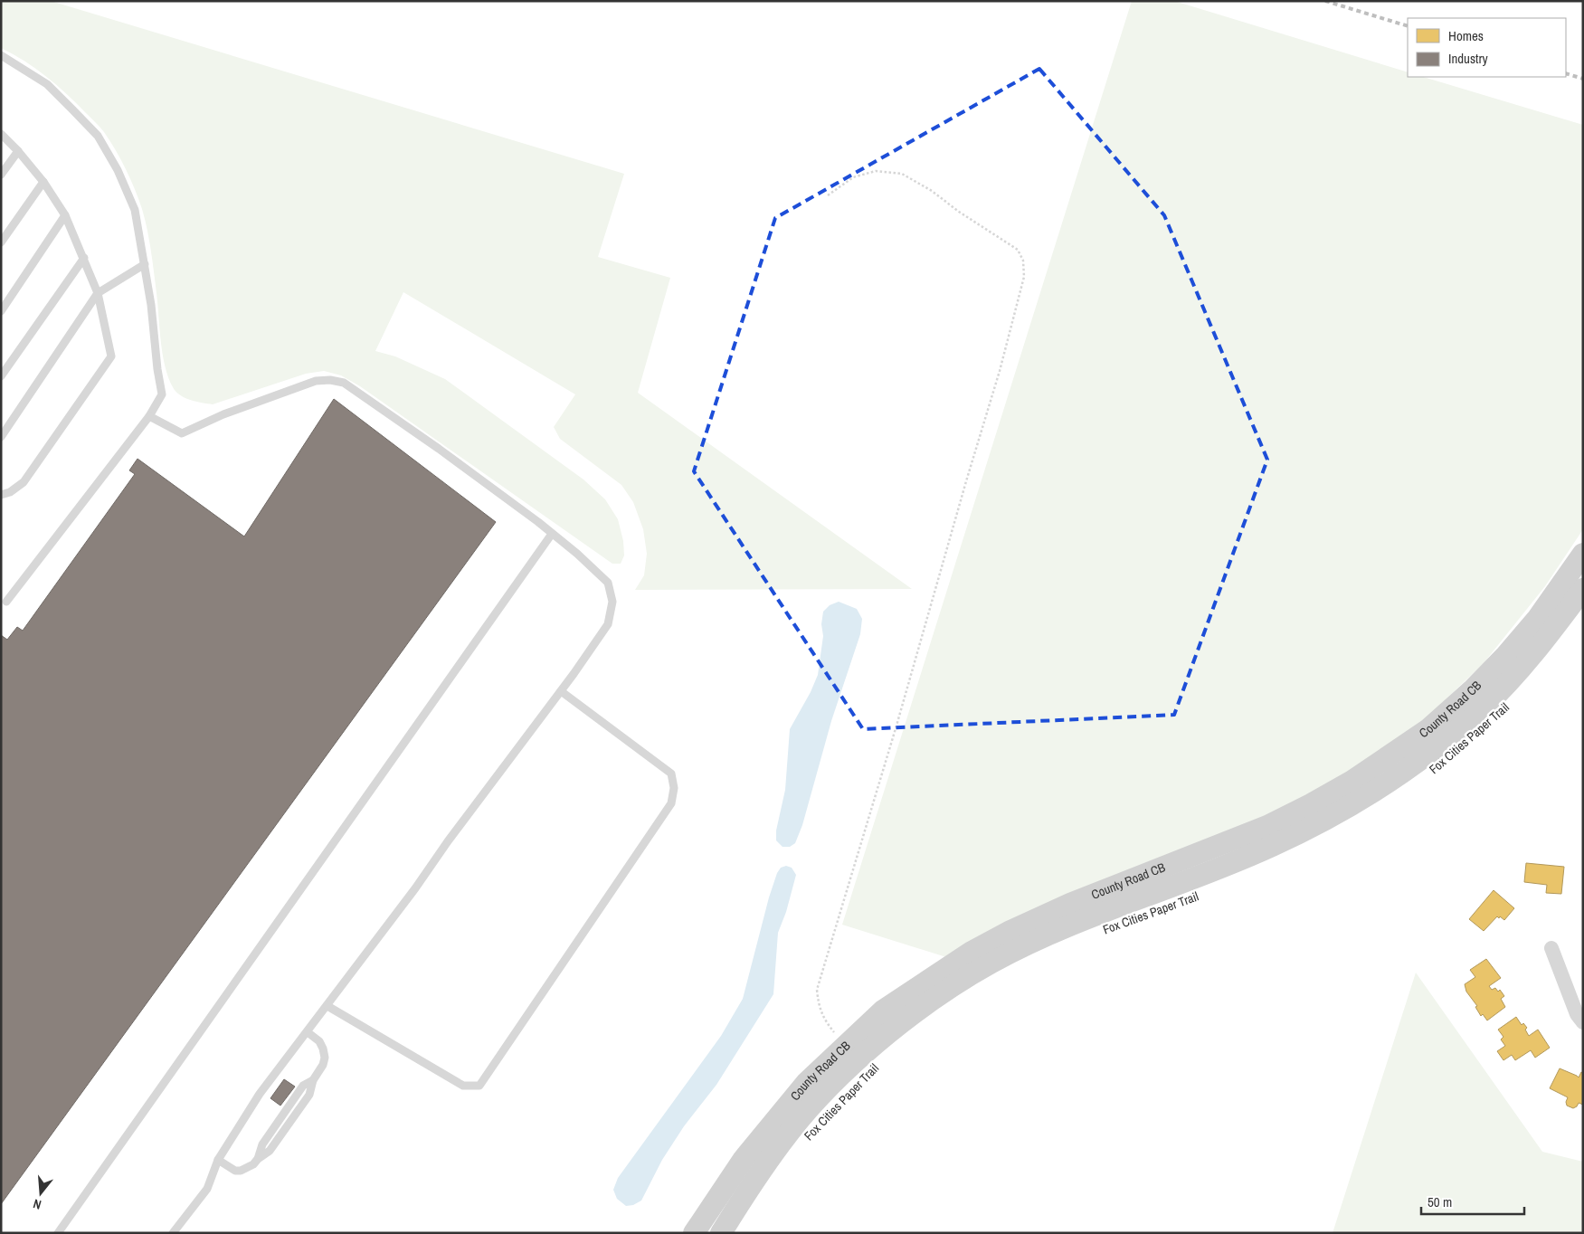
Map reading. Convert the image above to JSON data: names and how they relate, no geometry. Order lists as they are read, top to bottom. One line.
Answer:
{"streets":{"main road":["County Road CB"]},"legend":["Homes","Industry"],"scale_bar":"50 m","north":"bottom"}
